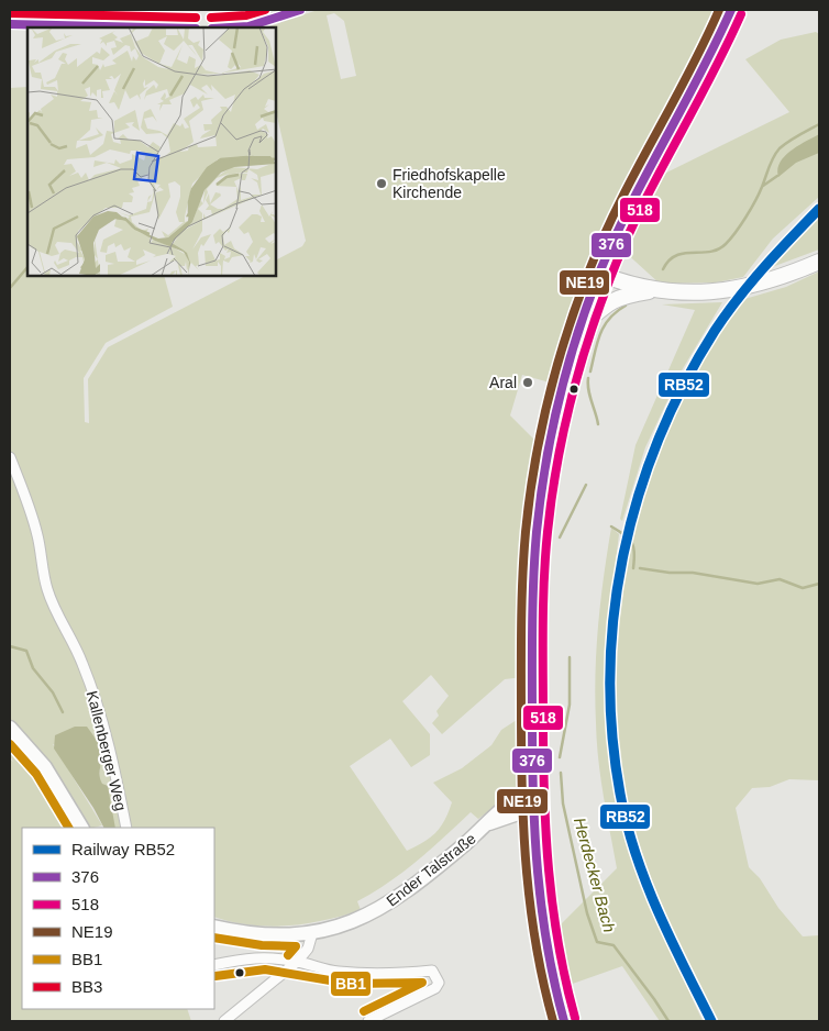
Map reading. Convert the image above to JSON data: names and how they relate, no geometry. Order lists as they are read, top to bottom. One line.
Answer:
{"streets":{"main road":["Ender Talstraße"],"street":["Kallenberger Weg"]},"water":["Herdecker Bach"],"places":["Friedhofskapelle Kirchende","Aral"],"lines":["transit line 376","transit line NE19","transit line BB3","transit line 518","rail line RB52","transit line BB1"],"legend":["Railway RB52","376","518","NE19","BB1","BB3"]}
